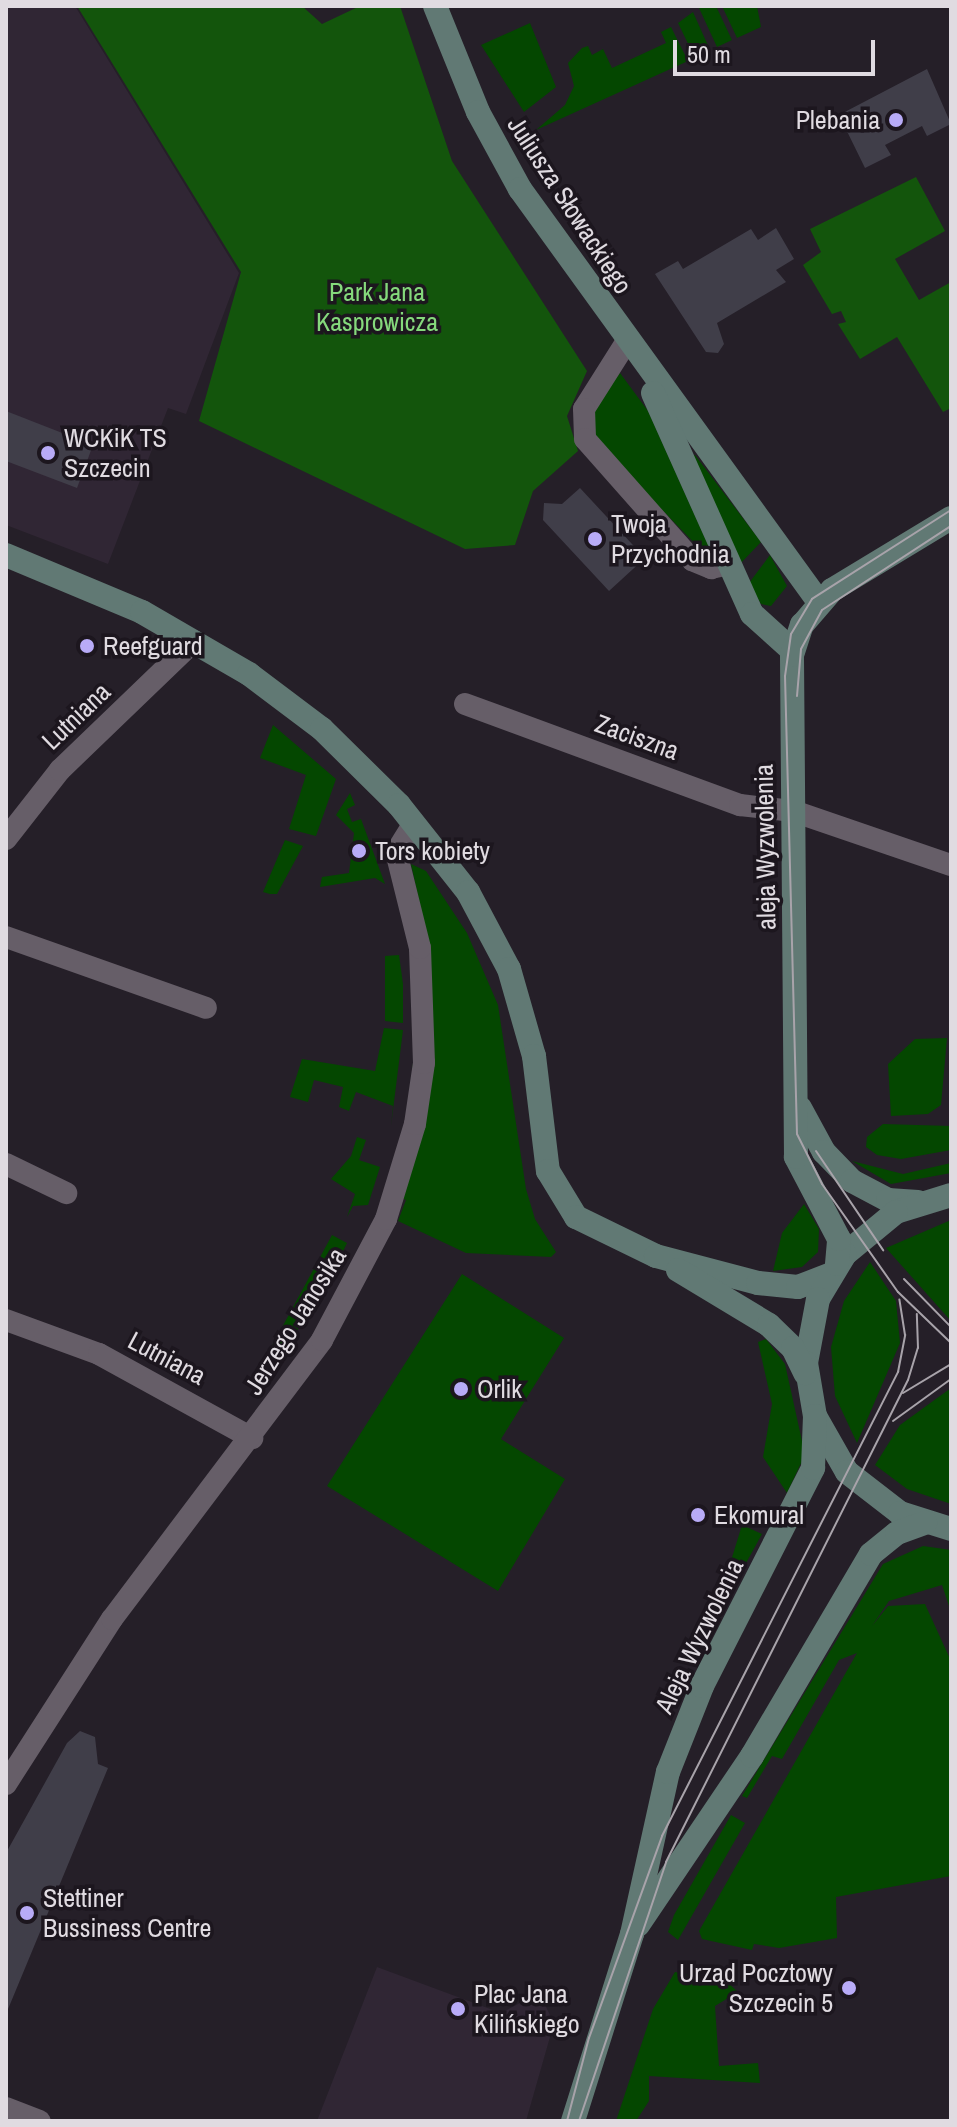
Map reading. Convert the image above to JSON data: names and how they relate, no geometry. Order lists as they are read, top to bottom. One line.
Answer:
{"streets":{"street":["Juliusza Słowackiego","Lutniana","Zaciszna","aleja Wyzwolenia","Jerzego Janosika","Aleja Wyzwolenia"]},"crossings":[["Juliusza Słowackiego","aleja Wyzwolenia"],["Lutniana","Jerzego Janosika"],["Zaciszna","aleja Wyzwolenia"]],"parks":["Park Jana Kasprowicza"],"places":["Plebania","WCKiK TS Szczecin","Twoja Przychodnia","Reefguard","Tors kobiety","Orlik","Ekomural","Stettiner Bussiness Centre","Urząd Pocztowy Szczecin 5","Plac Jana Kilińskiego"],"scale_bar":"50 m"}
